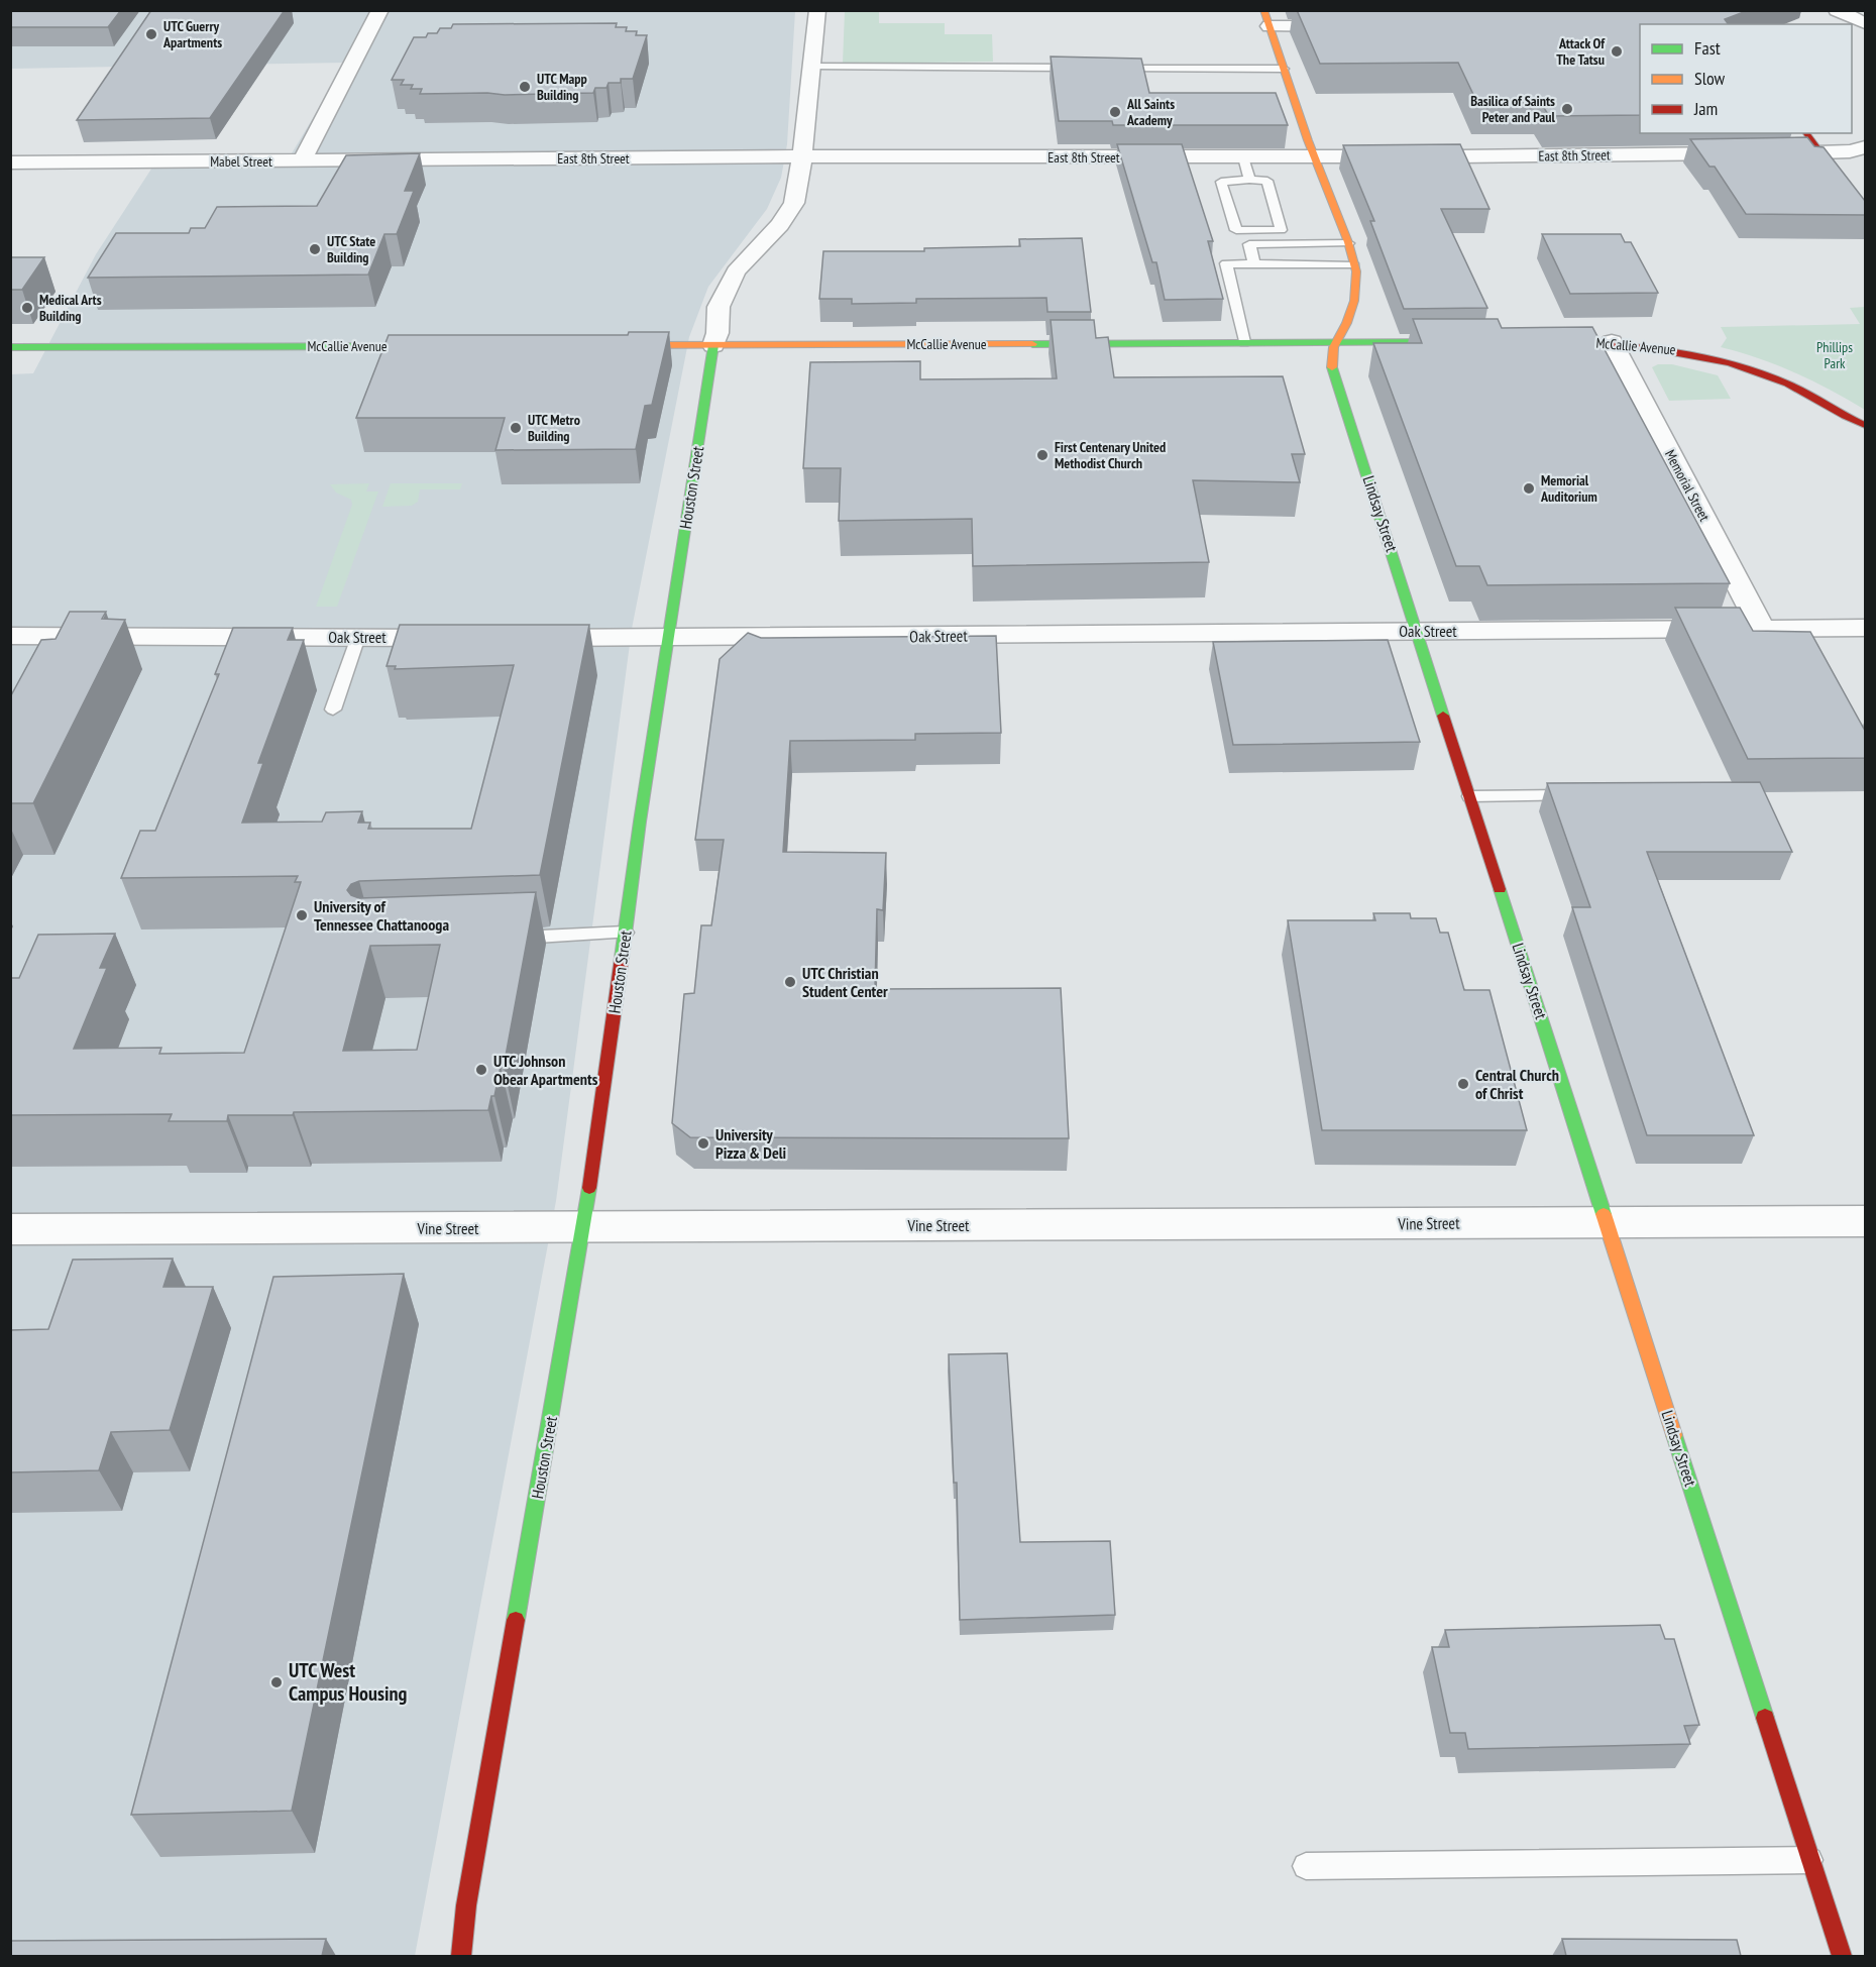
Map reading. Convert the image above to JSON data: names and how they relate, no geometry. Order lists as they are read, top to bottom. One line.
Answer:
{"streets":{"street":["East 8th Street","Mabel Street","McCallie Avenue","Memorial Street","Houston Street","Lindsay Street","Oak Street","Vine Street"]},"crossings":[["East 8th Street","Mabel Street"],["East 8th Street","Houston Street"],["East 8th Street","Lindsay Street"],["McCallie Avenue","Memorial Street"],["McCallie Avenue","Houston Street"],["McCallie Avenue","Lindsay Street"],["Memorial Street","Oak Street"],["Houston Street","Oak Street"],["Houston Street","Vine Street"],["Lindsay Street","Oak Street"],["Lindsay Street","Vine Street"]],"parks":["Phillips Park"],"places":["UTC Guerry Apartments","Attack Of The Tatsu","UTC Mapp Building","Basilica of Saints Peter and Paul","All Saints Academy","UTC State Building","Medical Arts Building","UTC Metro Building","First Centenary United Methodist Church","Memorial Auditorium","University of Tennessee Chattanooga","UTC Christian Student Center","UTC Johnson Obear Apartments","Central Church of Christ","University Pizza & Deli","UTC West Campus Housing"],"legend":["Fast","Slow","Jam"]}
